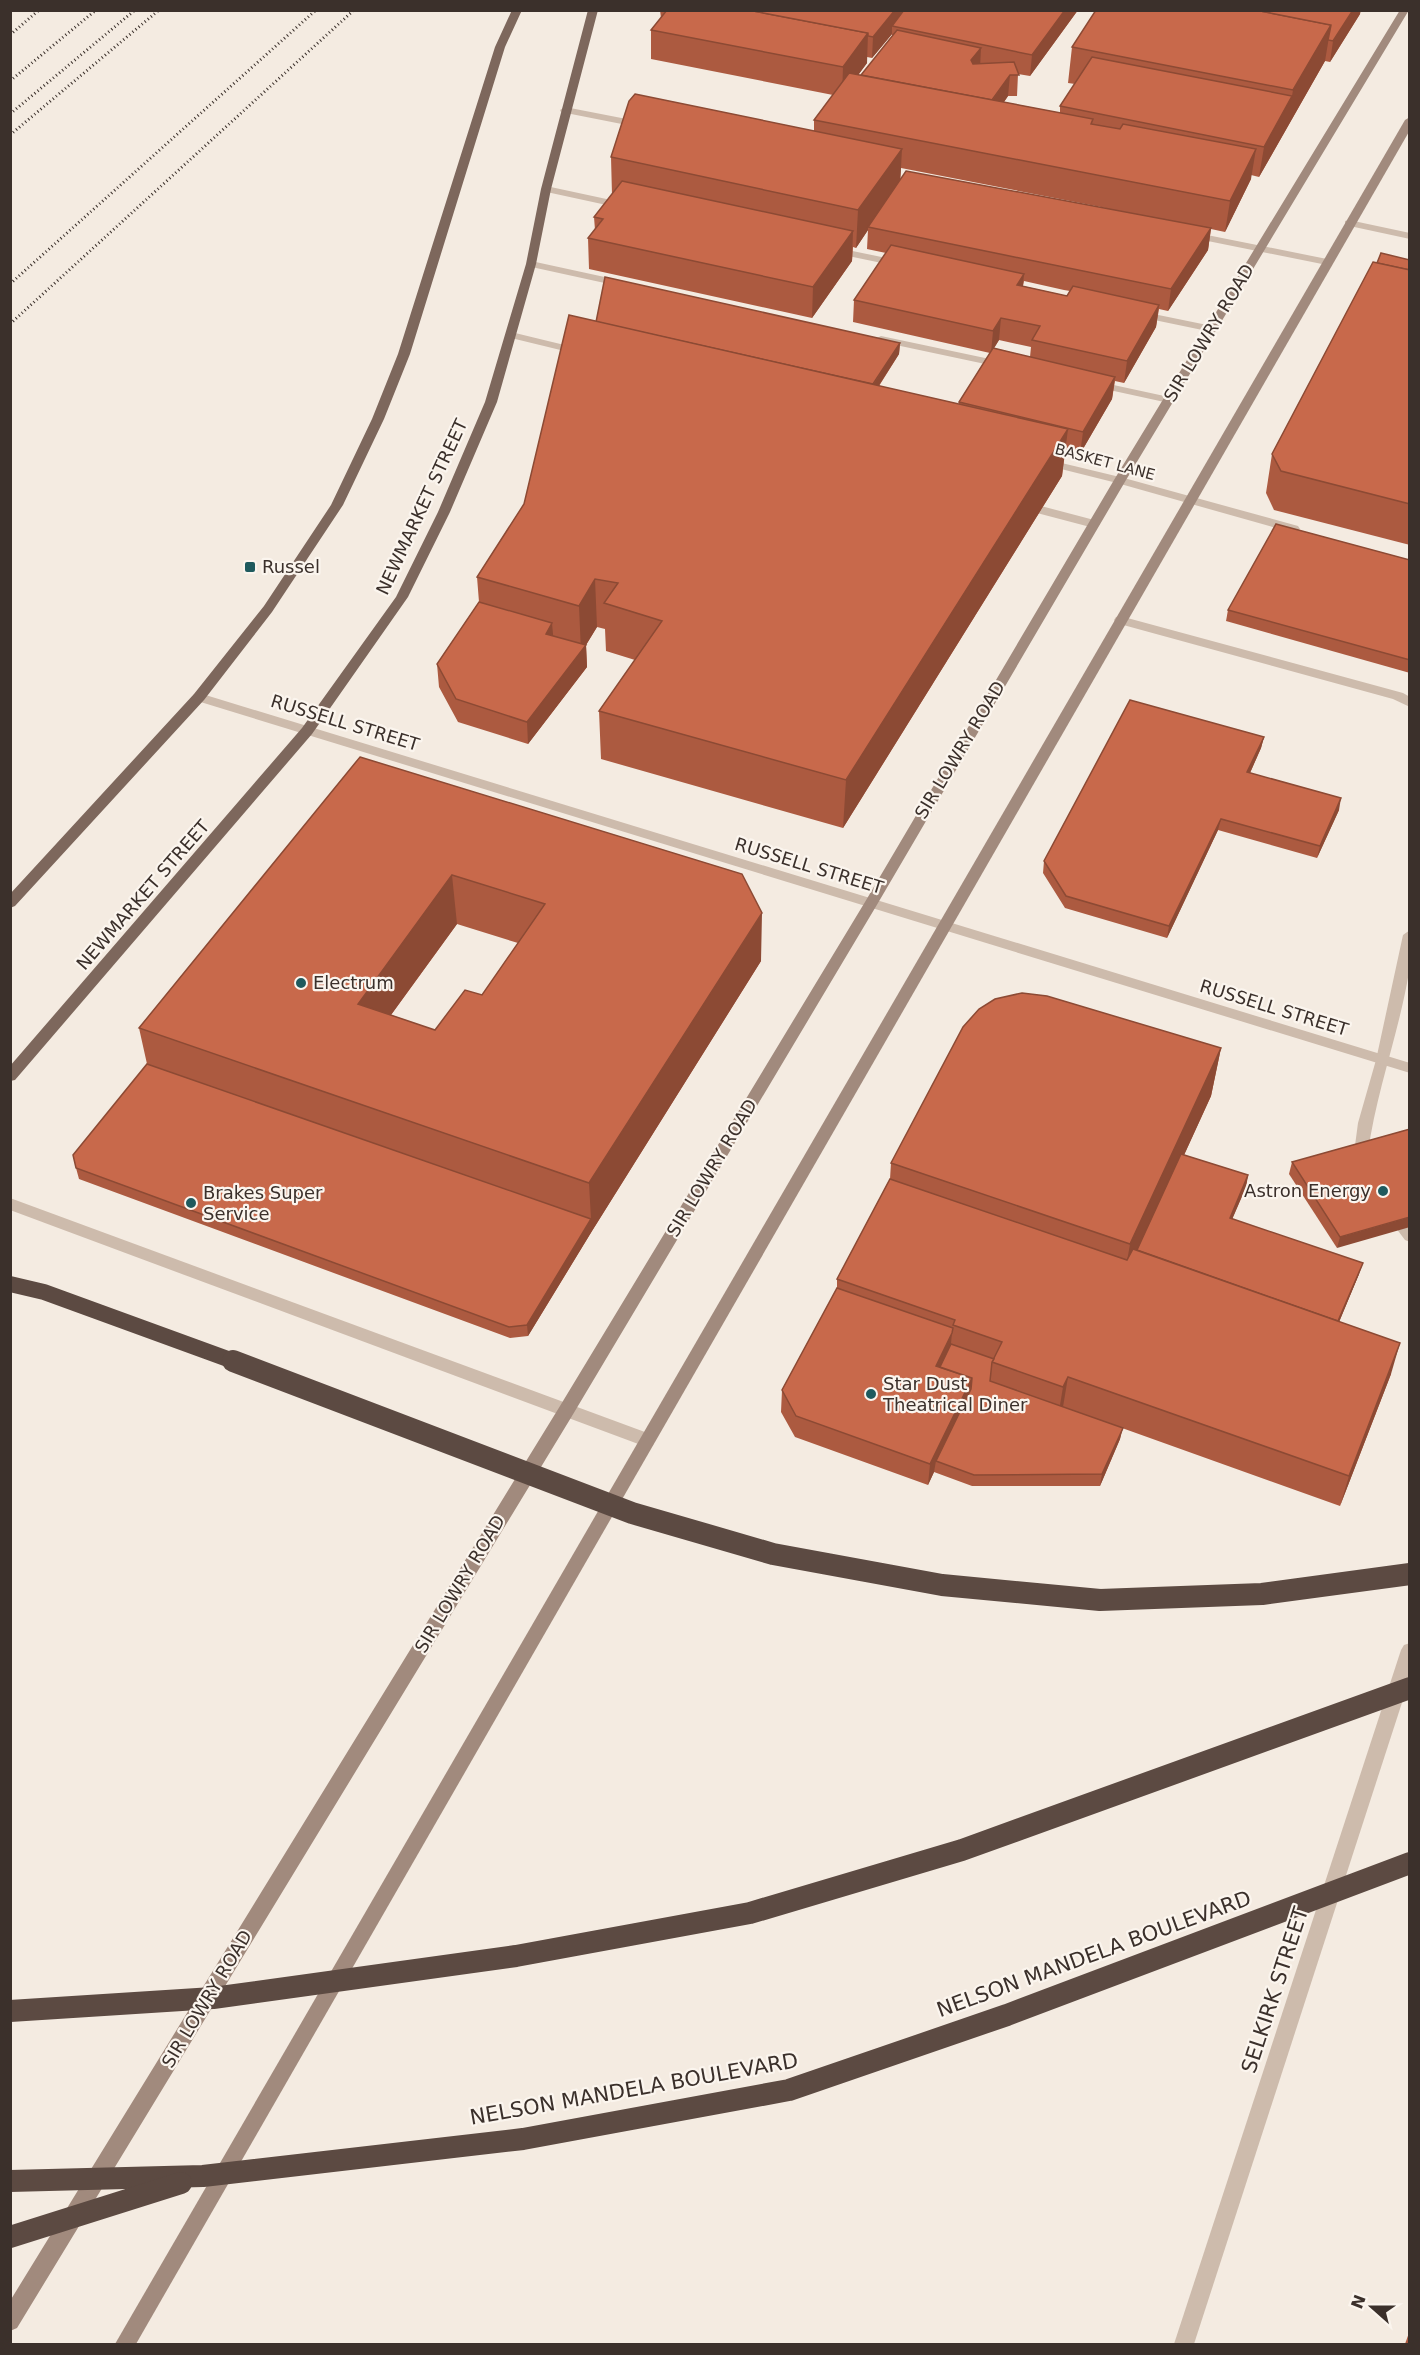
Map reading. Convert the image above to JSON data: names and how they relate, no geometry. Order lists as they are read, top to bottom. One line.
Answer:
{"streets":{"highway":["NELSON MANDELA BOULEVARD"],"main road":["SIR LOWRY ROAD","NEWMARKET STREET"],"street":["BASKET LANE","RUSSELL STREET","SELKIRK STREET"]},"crossings":[["SIR LOWRY ROAD","BASKET LANE"],["SIR LOWRY ROAD","RUSSELL STREET"],["NEWMARKET STREET","RUSSELL STREET"]],"places":{"transit":["Russel"],"other":["Electrum","Astron Energy","Brakes Super Service","Star Dust Theatrical Diner"]},"north":"left"}
